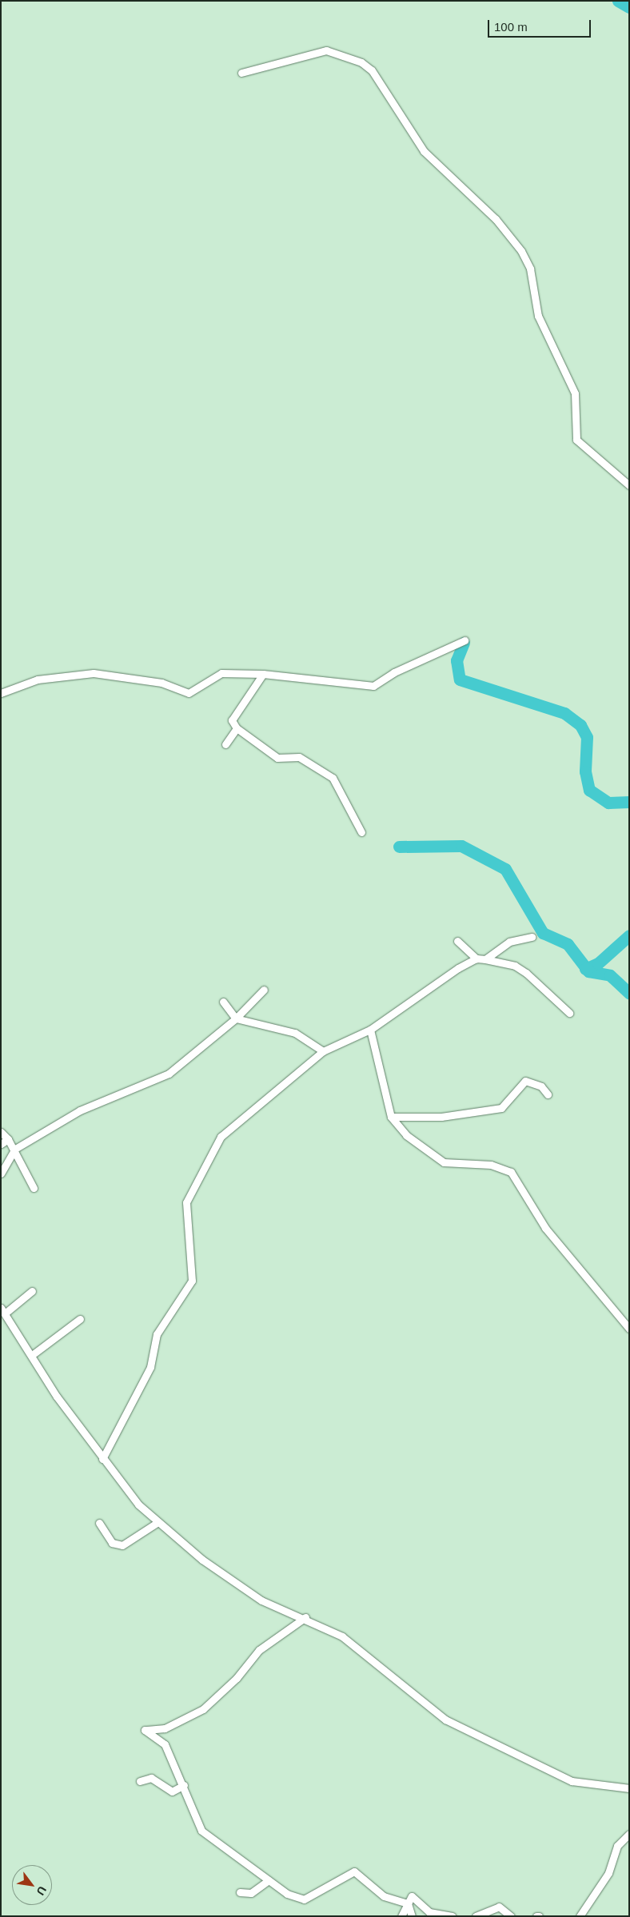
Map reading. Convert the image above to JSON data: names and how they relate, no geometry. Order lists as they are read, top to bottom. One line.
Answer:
{"scale_bar":"100 m","north":"bottom right"}
